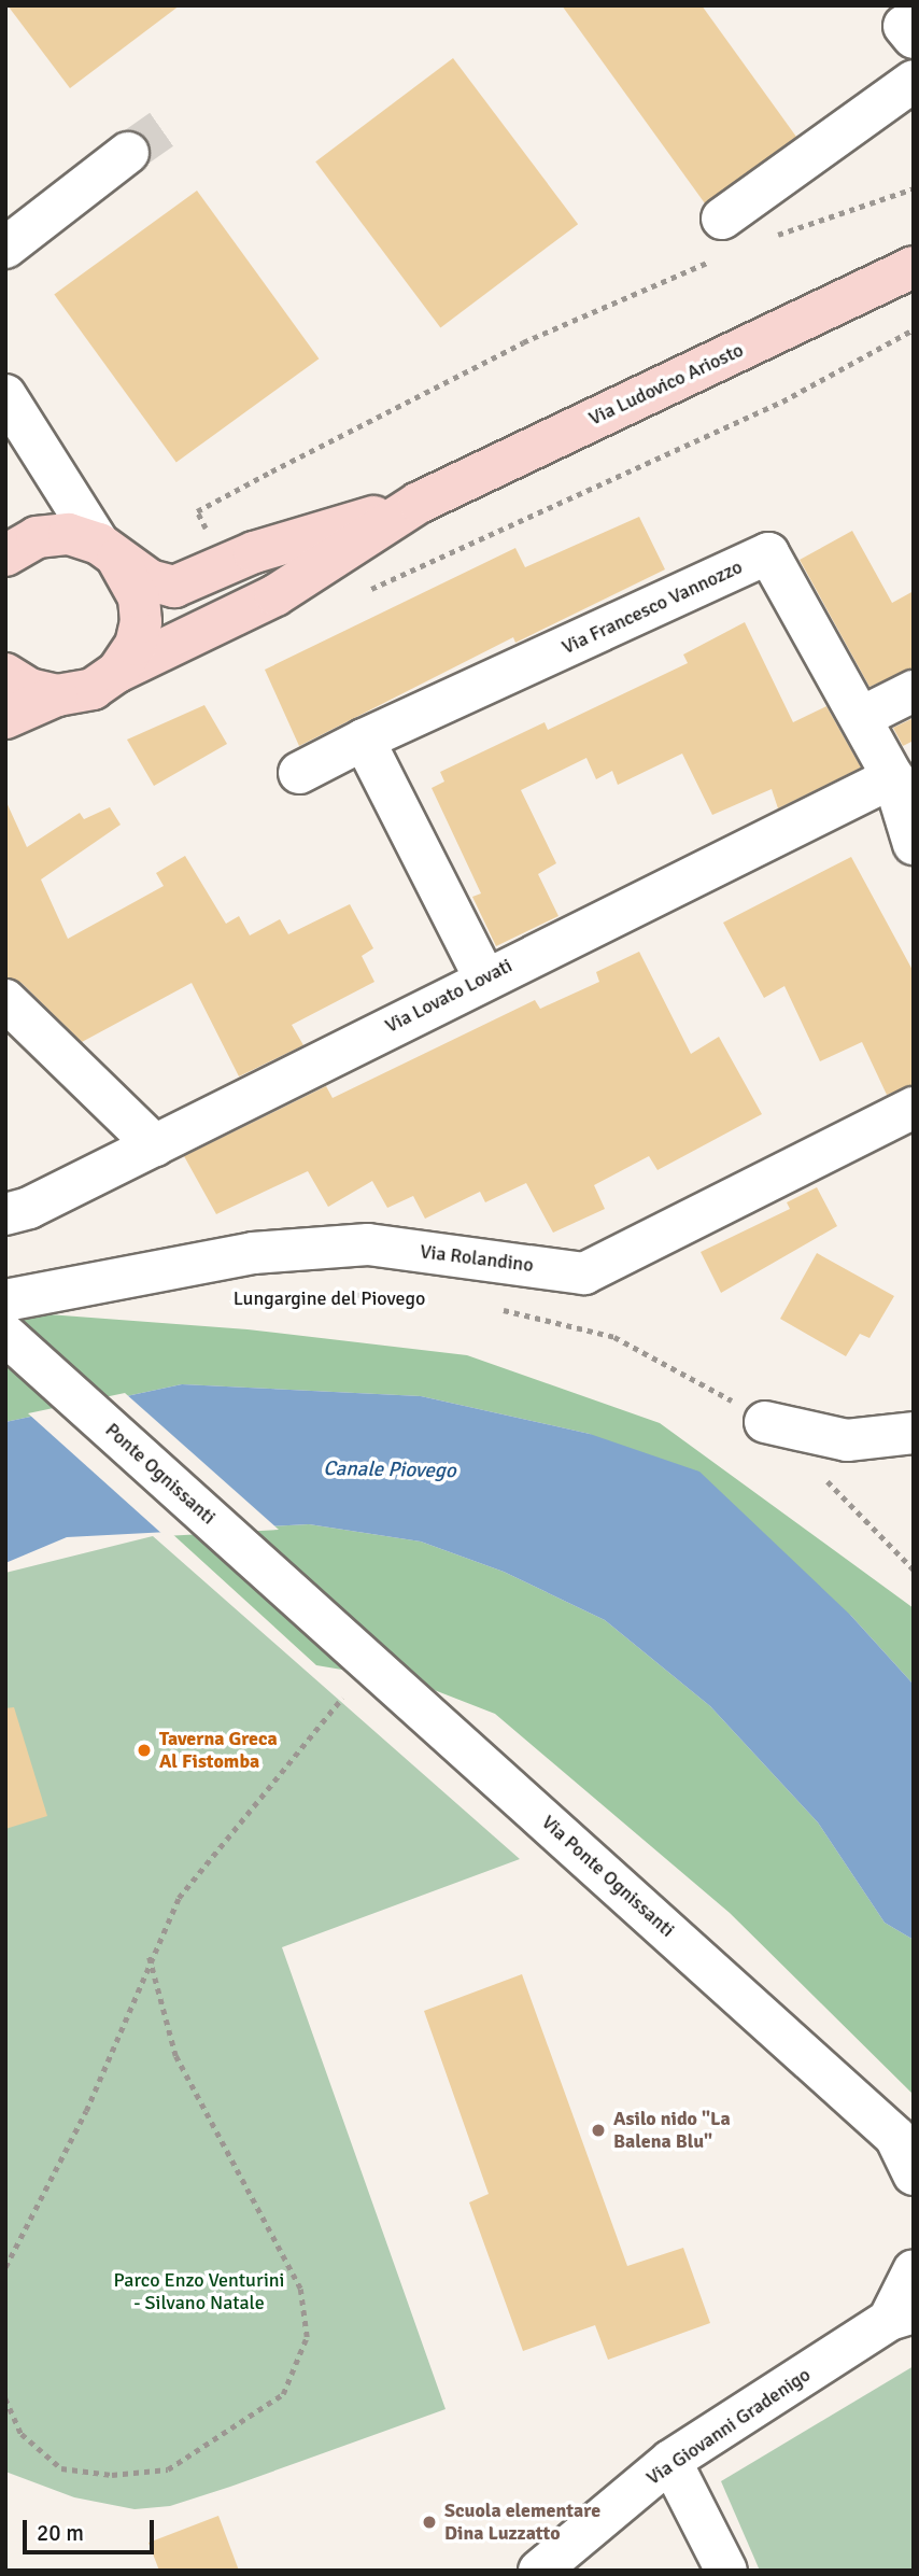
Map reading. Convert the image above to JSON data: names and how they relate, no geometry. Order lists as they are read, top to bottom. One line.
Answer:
{"streets":{"main road":["Via Ludovico Ariosto"],"street":["Via Francesco Vannozzo","Via Lovato Lovati","Via Rolandino","Ponte Ognissanti","Via Ponte Ognissanti","Via Giovanni Gradenigo"],"path":["Lungargine del Piovego"]},"crossings":[["Via Francesco Vannozzo","Via Lovato Lovati"],["Ponte Ognissanti","Via Ponte Ognissanti"]],"water":["Canale Piovego"],"parks":["Parco Enzo Venturini - Silvano Natale"],"places":["Taverna Greca Al Fistomba","Asilo nido \"La Balena Blu\"","Scuola elementare Dina Luzzatto"],"scale_bar":"20 m"}
